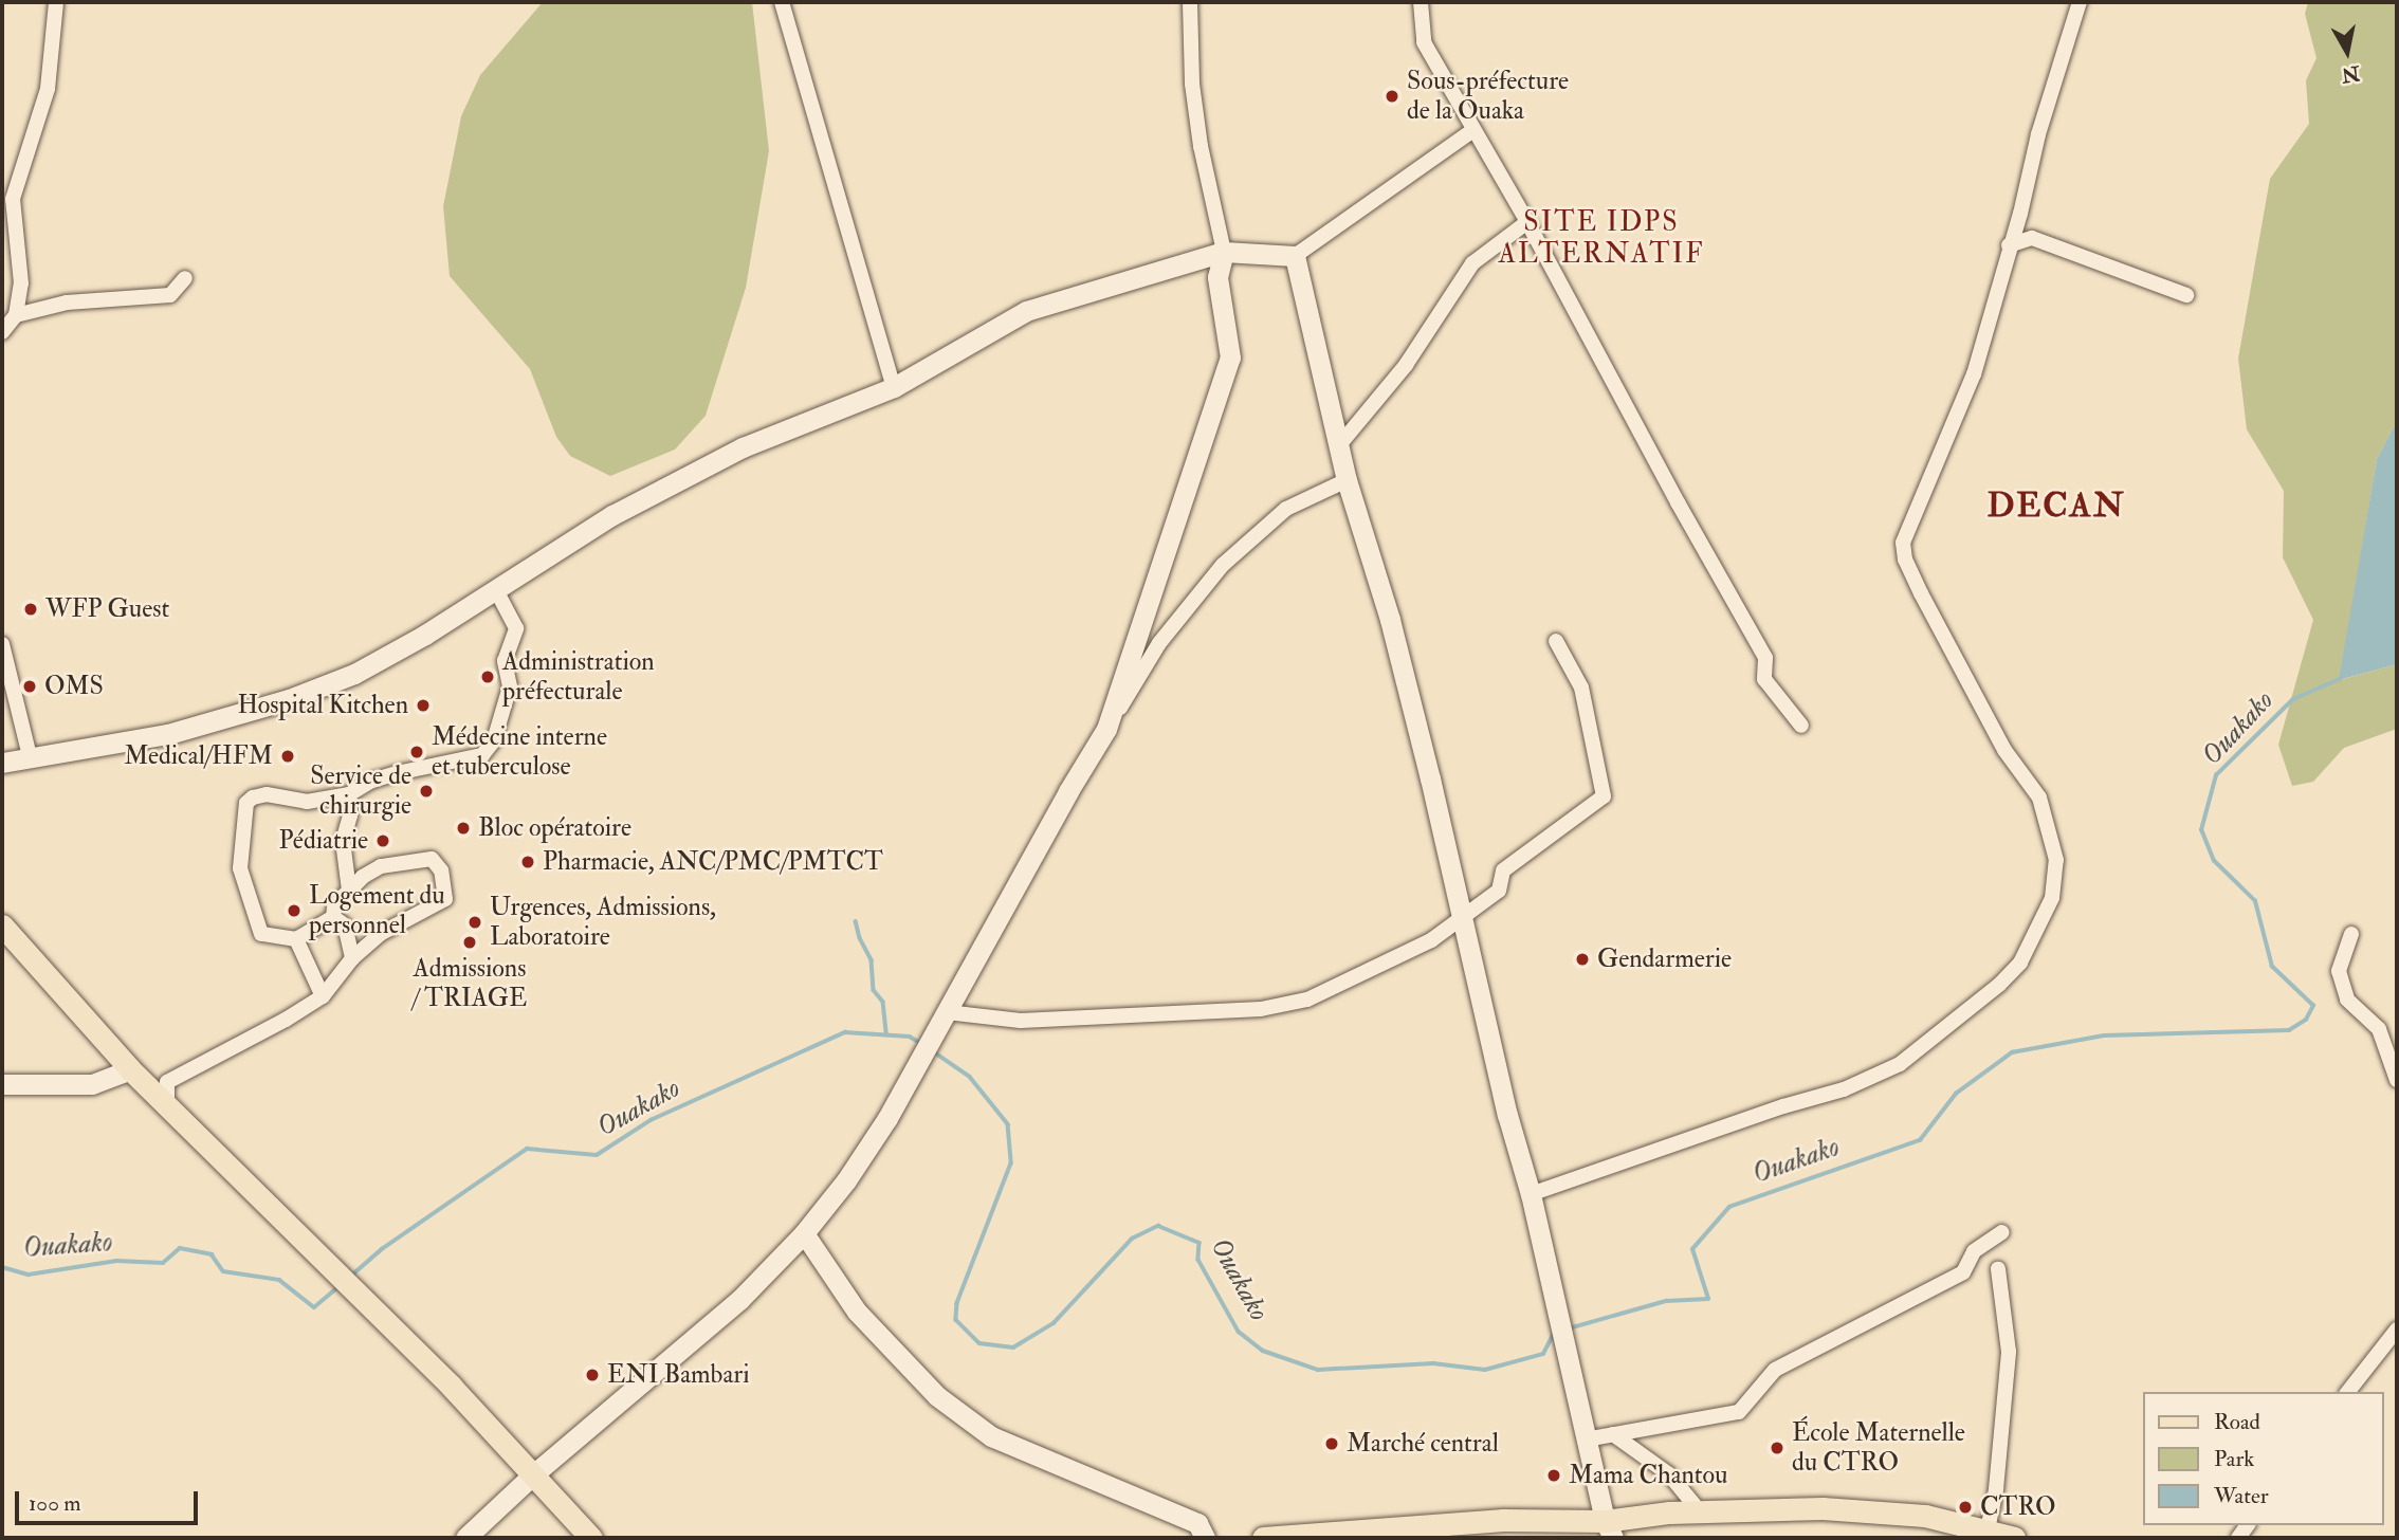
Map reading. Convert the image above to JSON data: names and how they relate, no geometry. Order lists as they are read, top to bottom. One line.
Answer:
{"districts":["SITE IDPS ALTERNATIF","DECAN"],"water":["Ouakako"],"places":["Sous-préfecture de la Ouaka","WFP Guest","Administration préfecturale","OMS","Hospital Kitchen","Médecine interne et tuberculose","Medical/HFM","Service de chirurgie","Bloc opératoire","Pédiatrie","Pharmacie, ANC/PMC/PMTCT","Logement du personnel","Urgences, Admissions, Laboratoire","Admissions / TRIAGE","Gendarmerie","ENI Bambari","Marché central","École Maternelle du CTRO","Mama Chantou","CTRO"],"legend":["Road","Park","Water"],"scale_bar":"100 m","north":"bottom"}
